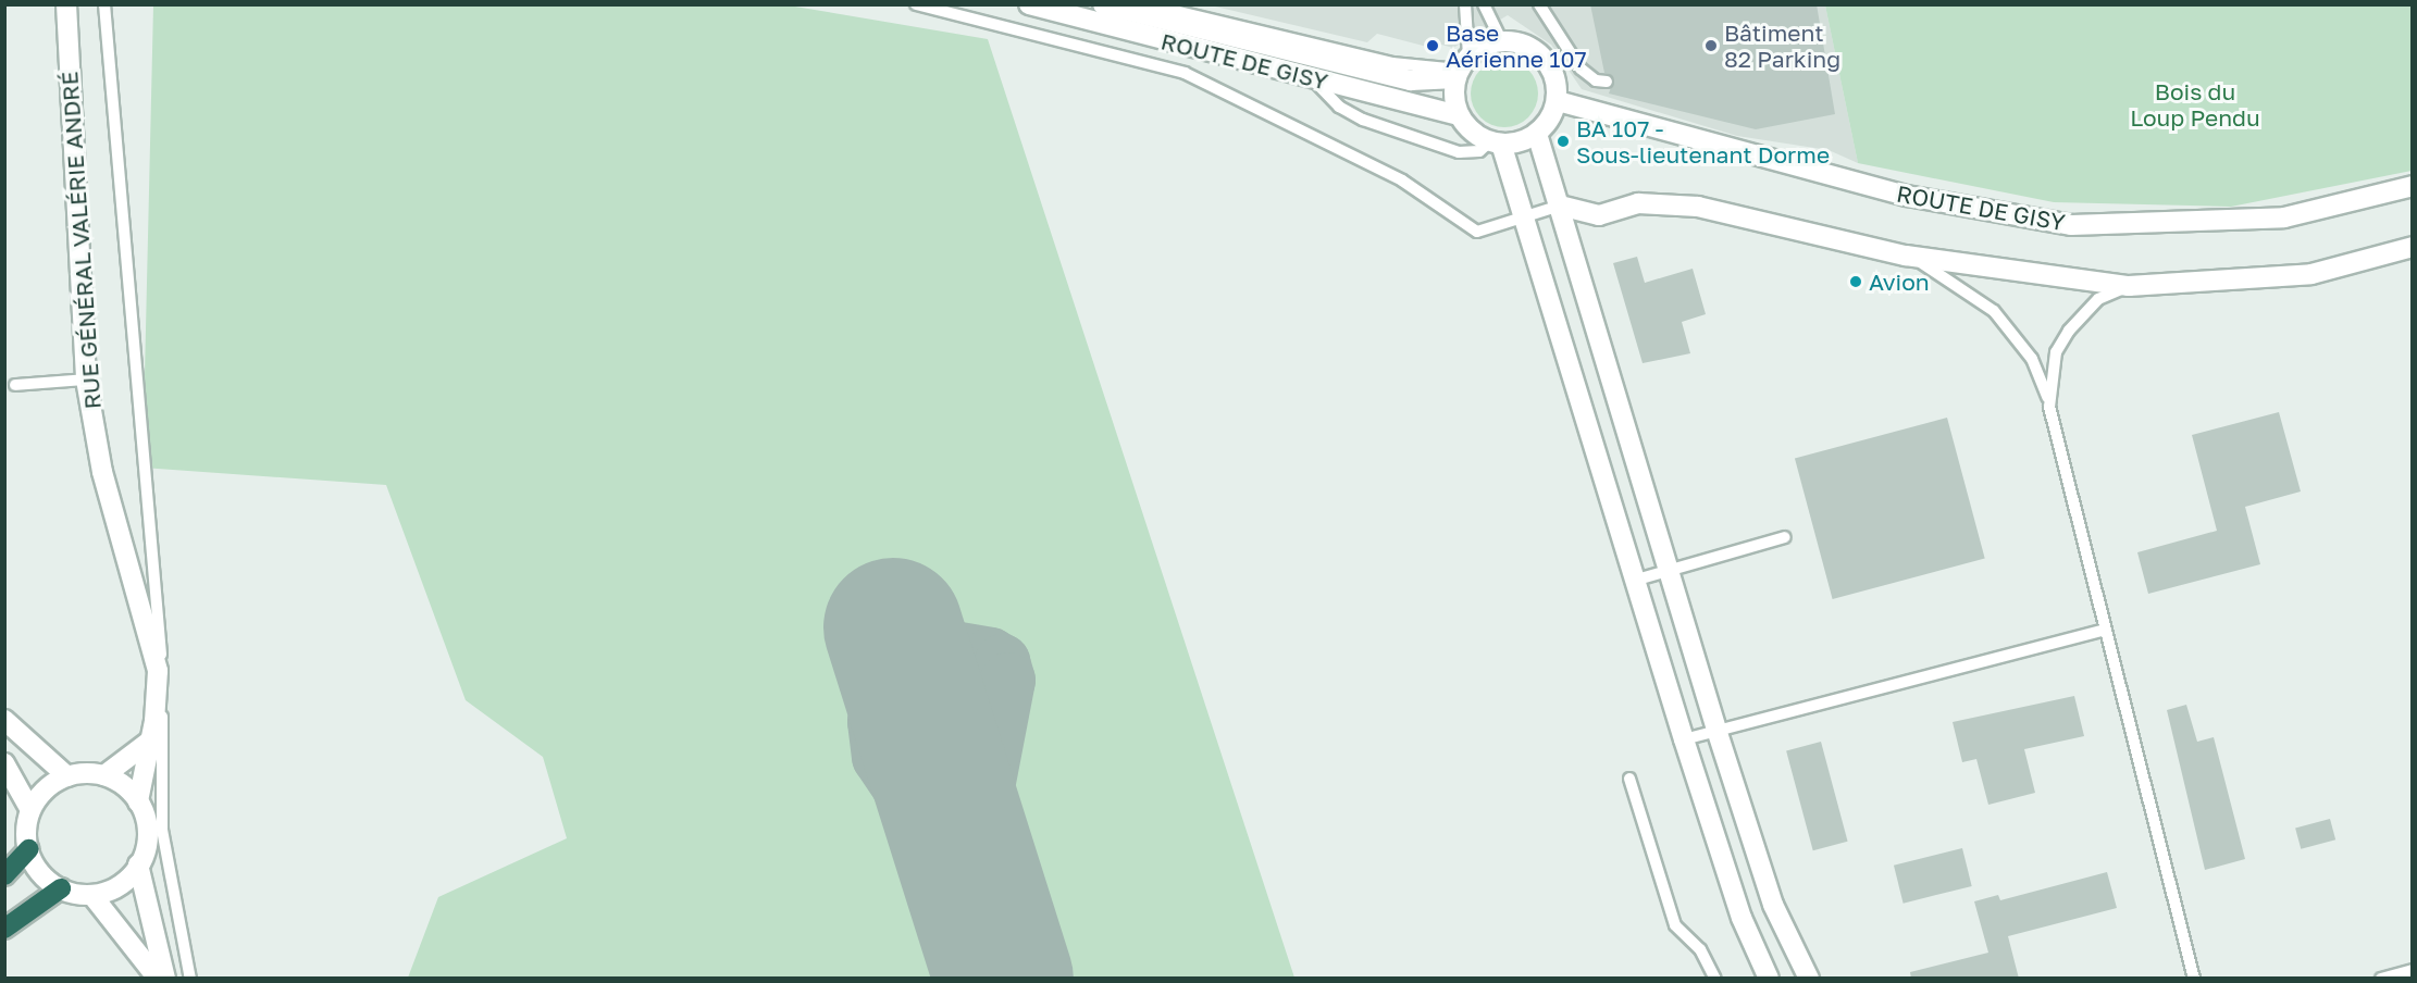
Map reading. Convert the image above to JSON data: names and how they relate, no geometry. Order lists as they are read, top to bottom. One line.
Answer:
{"streets":{"street":["ROUTE DE GISY","RUE GÉNÉRAL VALÉRIE ANDRÉ"]},"parks":["Bois du Loup Pendu"],"places":["Base Aérienne 107","Bâtiment 82 Parking","BA 107 - Sous-lieutenant Dorme","Avion"]}
